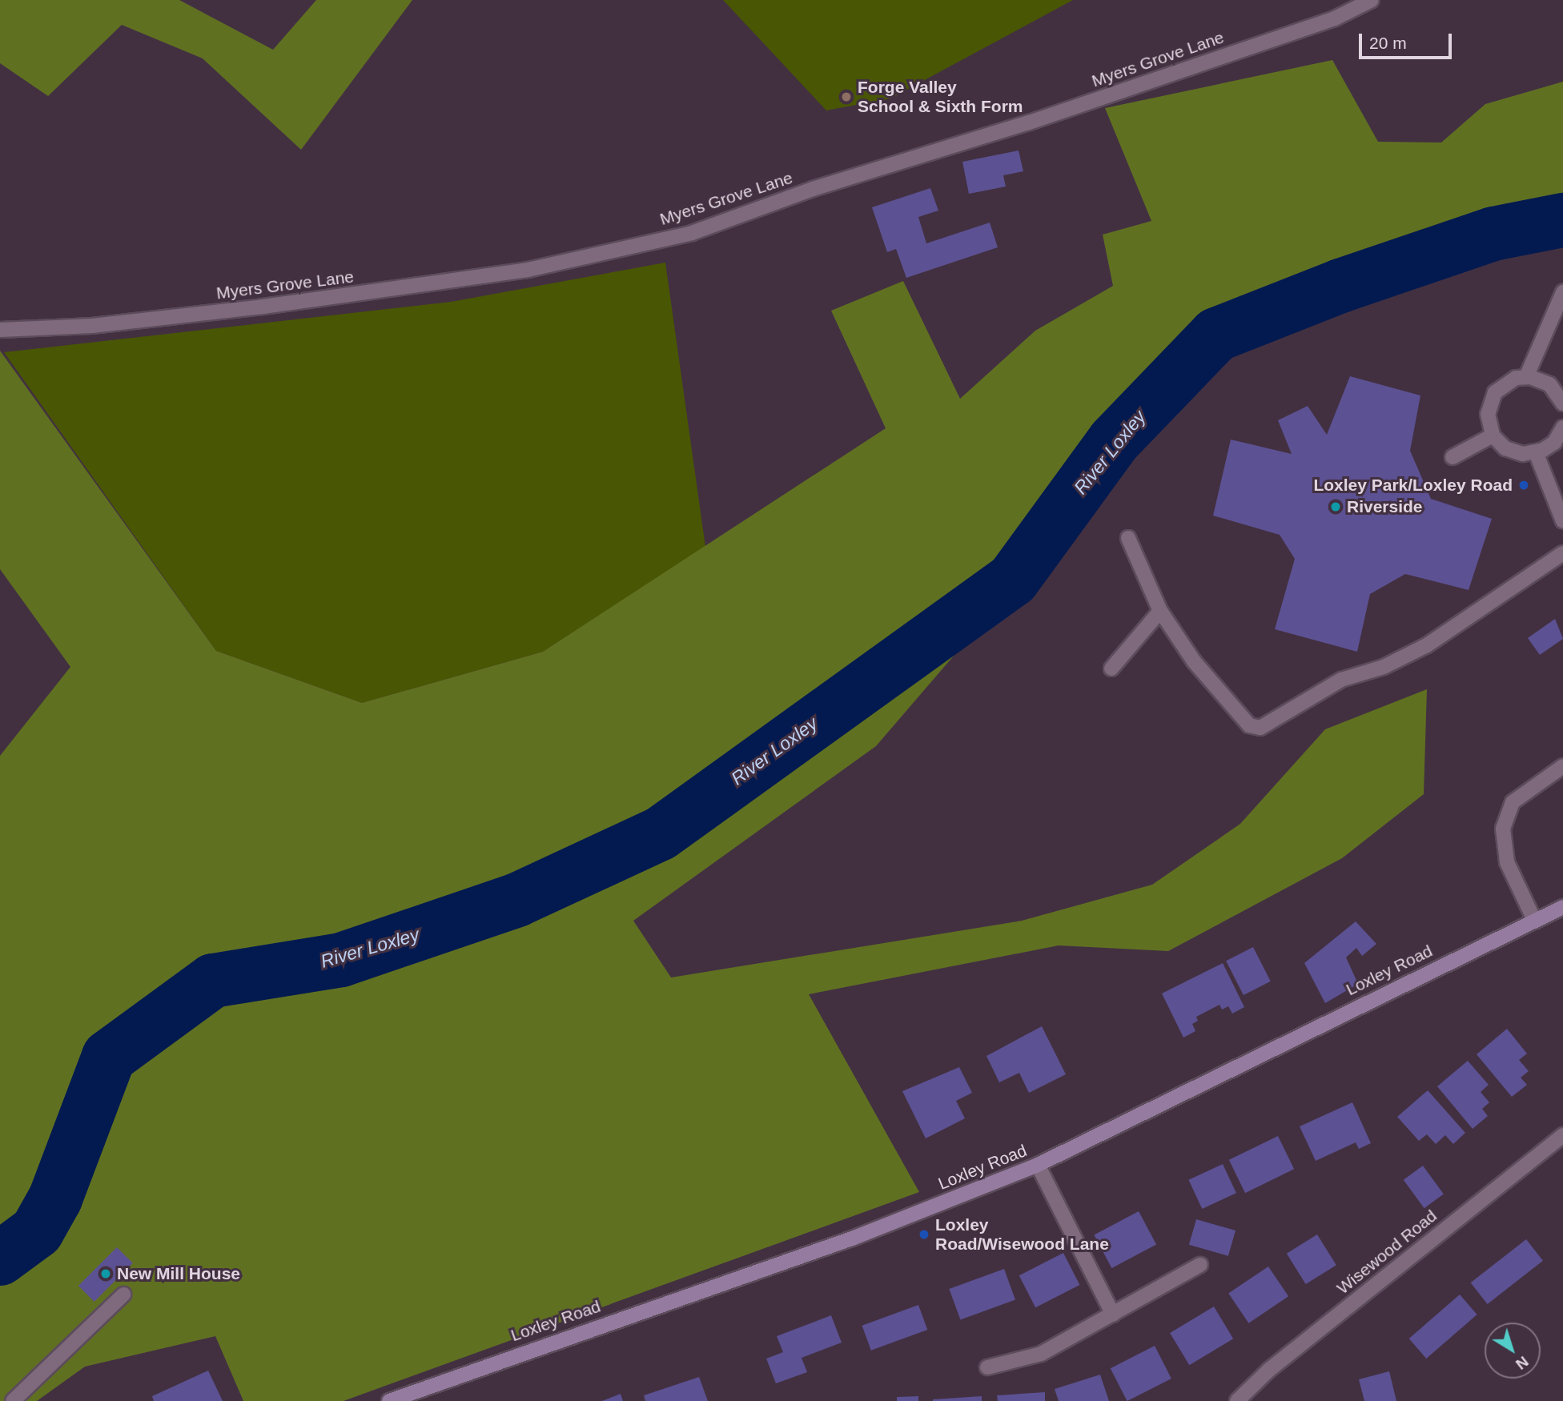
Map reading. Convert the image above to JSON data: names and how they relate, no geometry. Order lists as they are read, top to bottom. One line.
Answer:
{"streets":{"main road":["Loxley Road"],"street":["Myers Grove Lane","Wisewood Road"]},"water":["River Loxley"],"places":["Forge Valley School & Sixth Form","Loxley Park/Loxley Road","Riverside","Loxley Road/Wisewood Lane","New Mill House"],"scale_bar":"20 m","north":"bottom right"}
